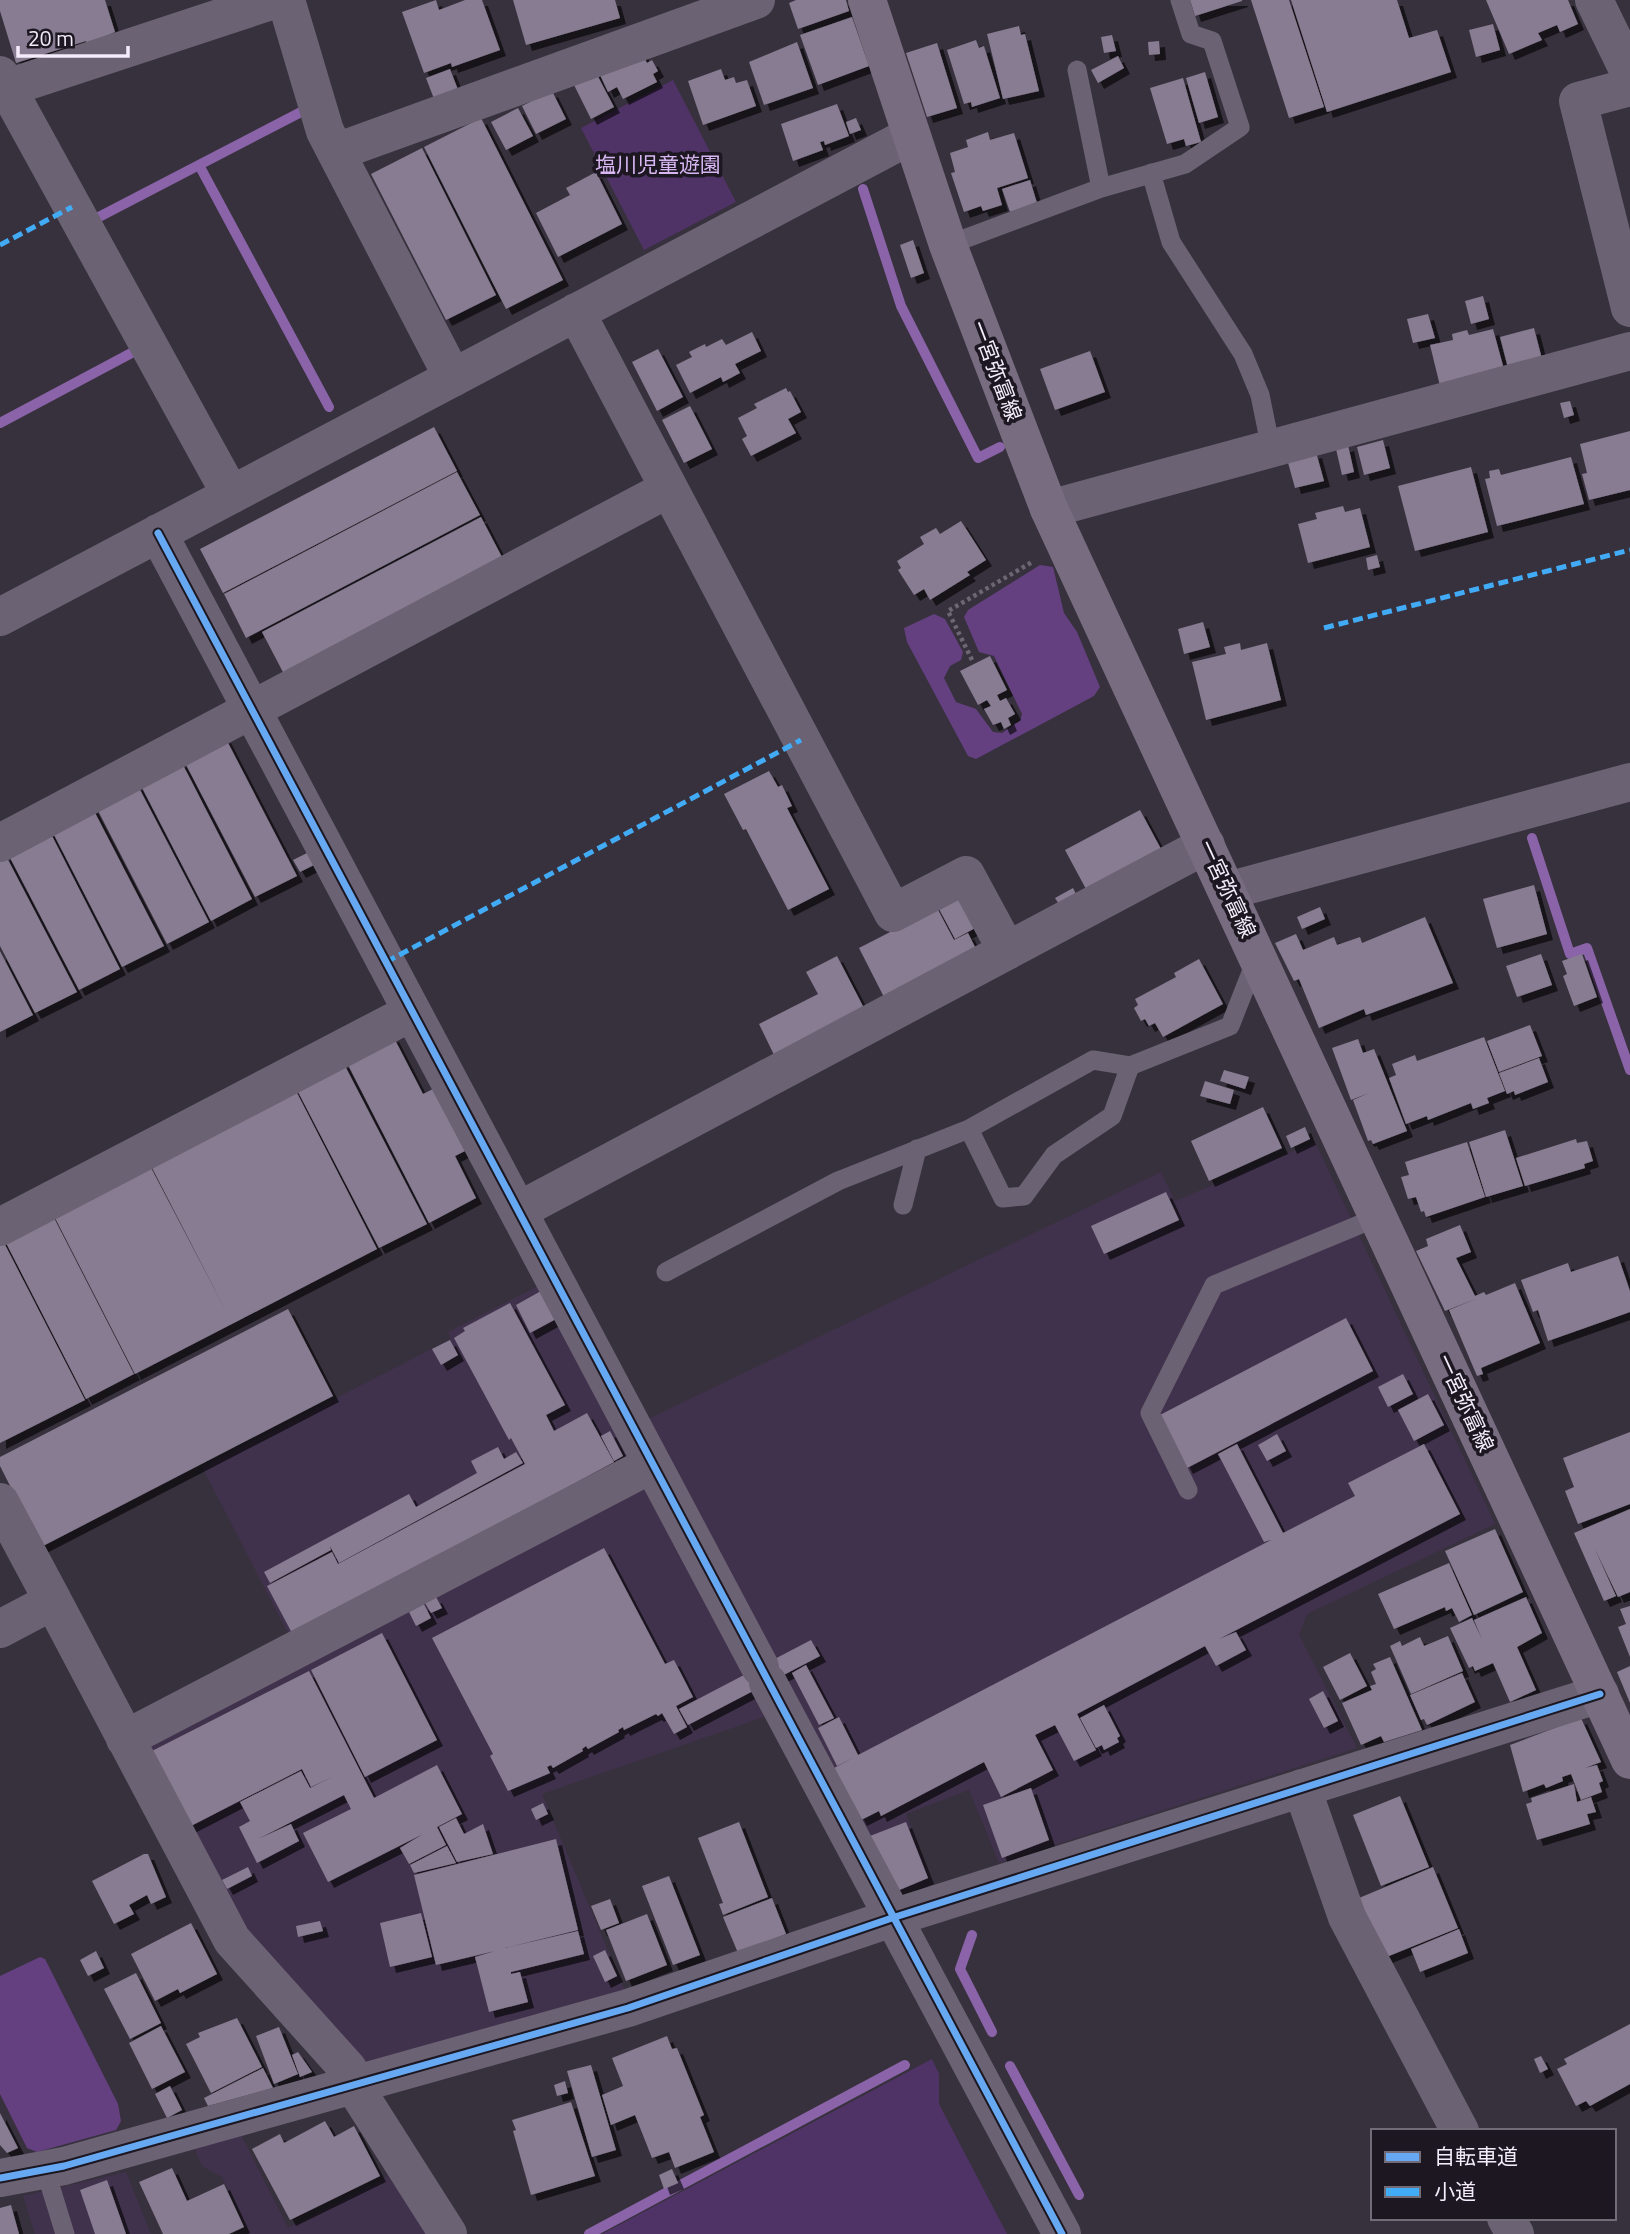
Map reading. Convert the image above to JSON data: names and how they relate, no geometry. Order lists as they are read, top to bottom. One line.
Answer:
{"streets":{"main road":["一宮弥富線"]},"parks":["塩川児童遊園"],"legend":["自転車道","小道"],"scale_bar":"20 m"}
